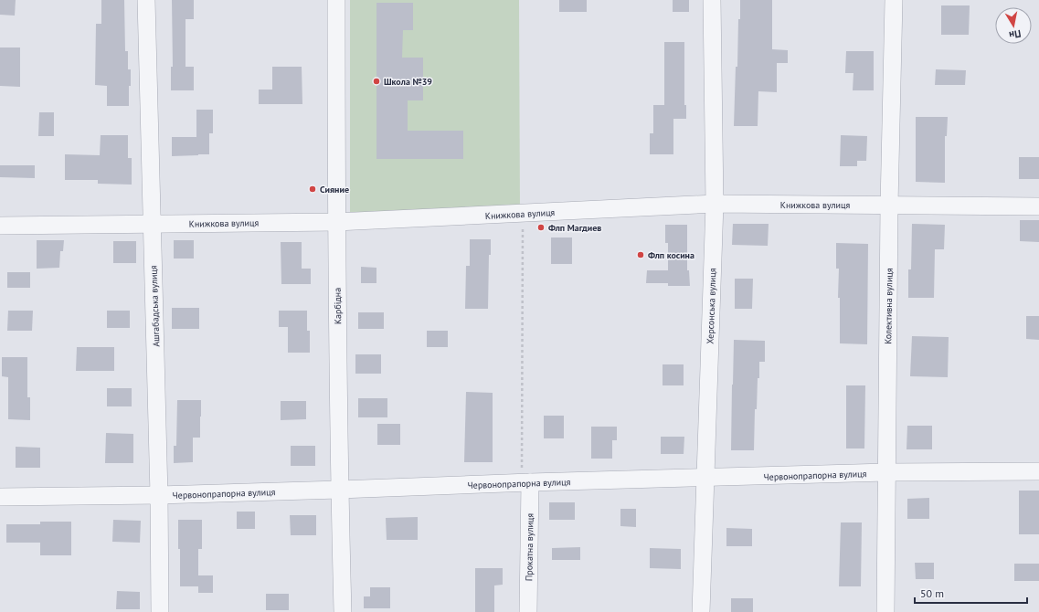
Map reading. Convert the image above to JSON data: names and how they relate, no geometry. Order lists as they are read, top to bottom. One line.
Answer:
{"streets":{"street":["Книжкова вулиця","Ашгабадська вулиця","Карбідна","Херсонська вулиця","Колективна вулиця","Червонопрапорна вулиця","Прокатна вулиця"]},"crossings":[["Книжкова вулиця","Ашгабадська вулиця"],["Книжкова вулиця","Карбідна"],["Книжкова вулиця","Херсонська вулиця"],["Книжкова вулиця","Колективна вулиця"],["Ашгабадська вулиця","Червонопрапорна вулиця"],["Карбідна","Червонопрапорна вулиця"],["Херсонська вулиця","Червонопрапорна вулиця"],["Колективна вулиця","Червонопрапорна вулиця"],["Червонопрапорна вулиця","Прокатна вулиця"]],"places":["Школа №39","Сияние","Флп Магдиев","Флп косина"],"scale_bar":"50 m","north":"bottom"}
